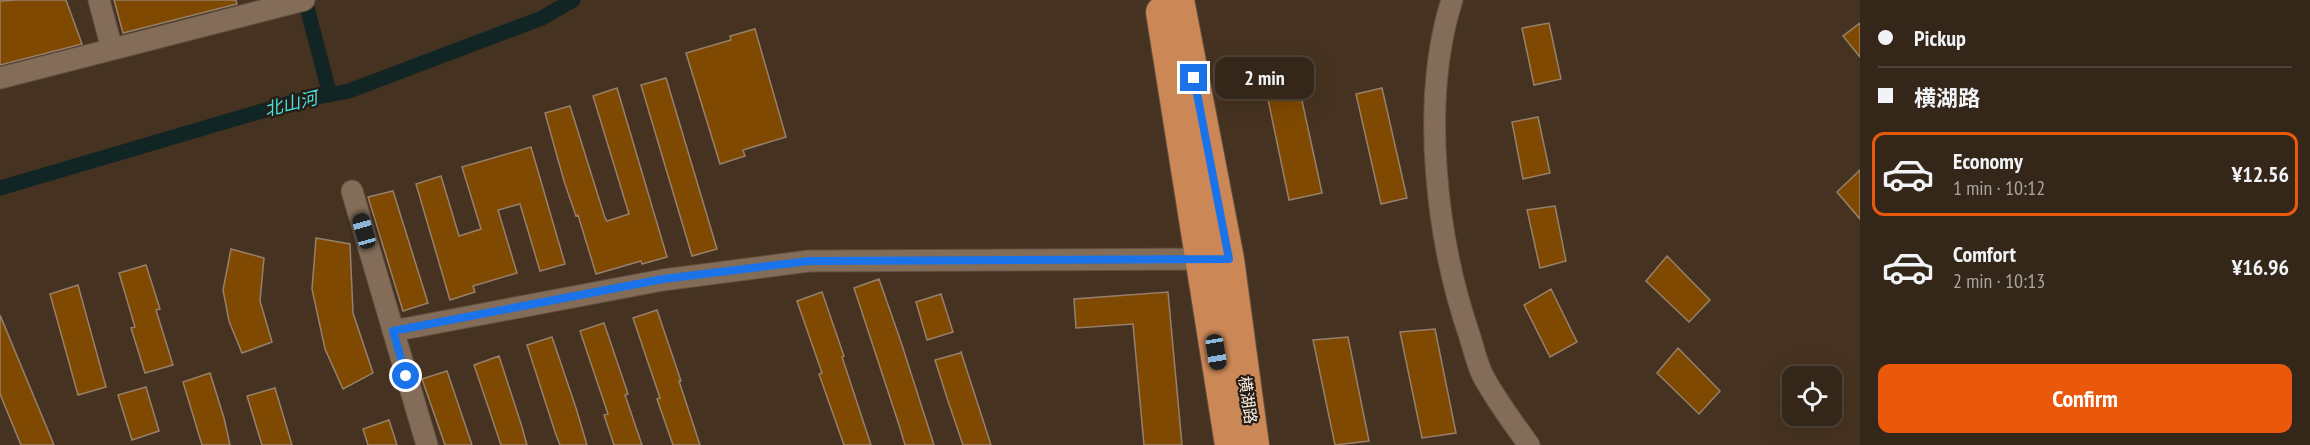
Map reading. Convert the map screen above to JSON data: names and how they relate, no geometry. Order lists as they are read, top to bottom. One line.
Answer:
{"streets":{"highway":["横湖路"]},"water":["北山河"],"page":{"banner":["Pickup","横湖路"],"bubble":"2 min","list":[{"name":"Economy","note":"1 min · 10:12","value":"¥12.56"},{"name":"Comfort","note":"2 min · 10:13","value":"¥16.96"}],"buttons":"Confirm"}}
